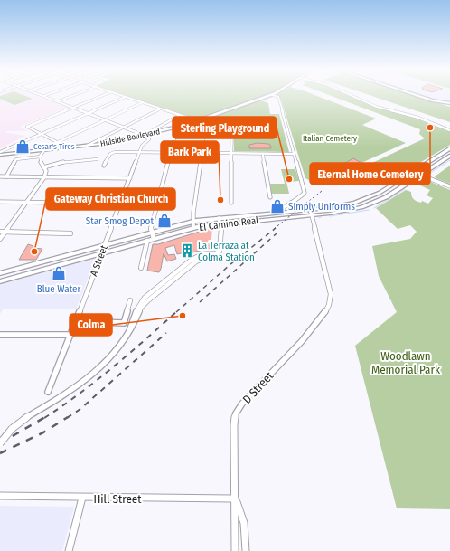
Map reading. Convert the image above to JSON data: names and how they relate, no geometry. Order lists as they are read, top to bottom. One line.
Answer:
{"streets":{"main road":["Hillside Boulevard","El Camino Real"],"street":["A Street","D Street","Hill Street"]},"crossings":[["Hillside Boulevard","A Street"],["El Camino Real","A Street"],["El Camino Real","D Street"],["D Street","Hill Street"]],"parks":["Italian Cemetery","Woodlawn Memorial Park"],"places":{"other":["Eternal Home Cemetery","Sterling Playground","Bark Park","Gateway Christian Church","Colma"],"shop":["Cesar's Tires","Simply Uniforms","Star Smog Depot","Blue Water"],"building":["La Terraza at Colma Station"]}}
